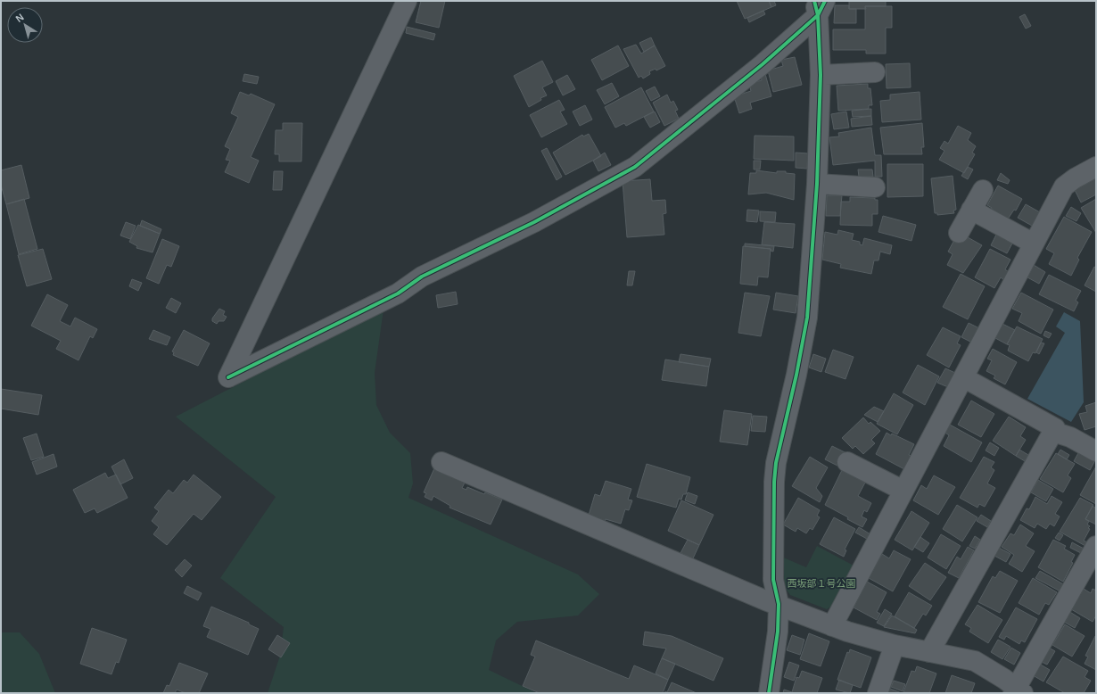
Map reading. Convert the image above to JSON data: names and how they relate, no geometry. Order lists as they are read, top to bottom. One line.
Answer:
{"parks":["西坂部１号公園"],"north":"top left"}
